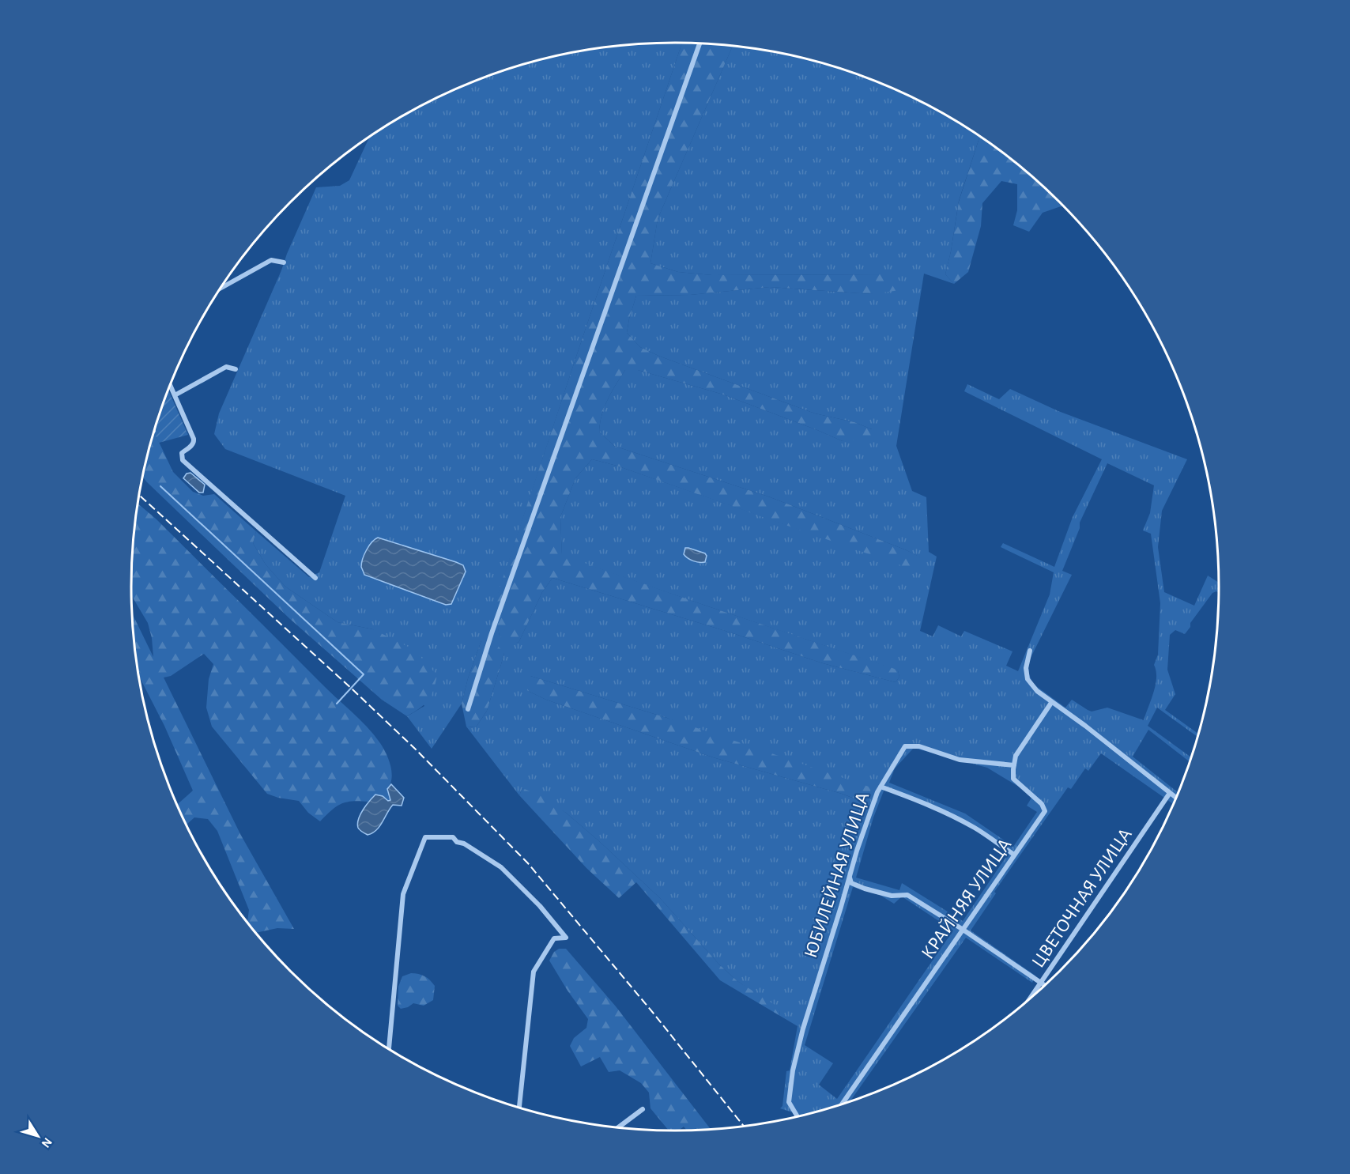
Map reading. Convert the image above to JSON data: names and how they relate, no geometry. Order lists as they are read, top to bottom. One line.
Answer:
{"streets":{"street":["ЮБИЛЕЙНАЯ УЛИЦА","ЦВЕТОЧНАЯ УЛИЦА","КРАЙНЯЯ УЛИЦА"]},"crossings":[["ЮБИЛЕЙНАЯ УЛИЦА","КРАЙНЯЯ УЛИЦА"]],"north":"bottom right"}
